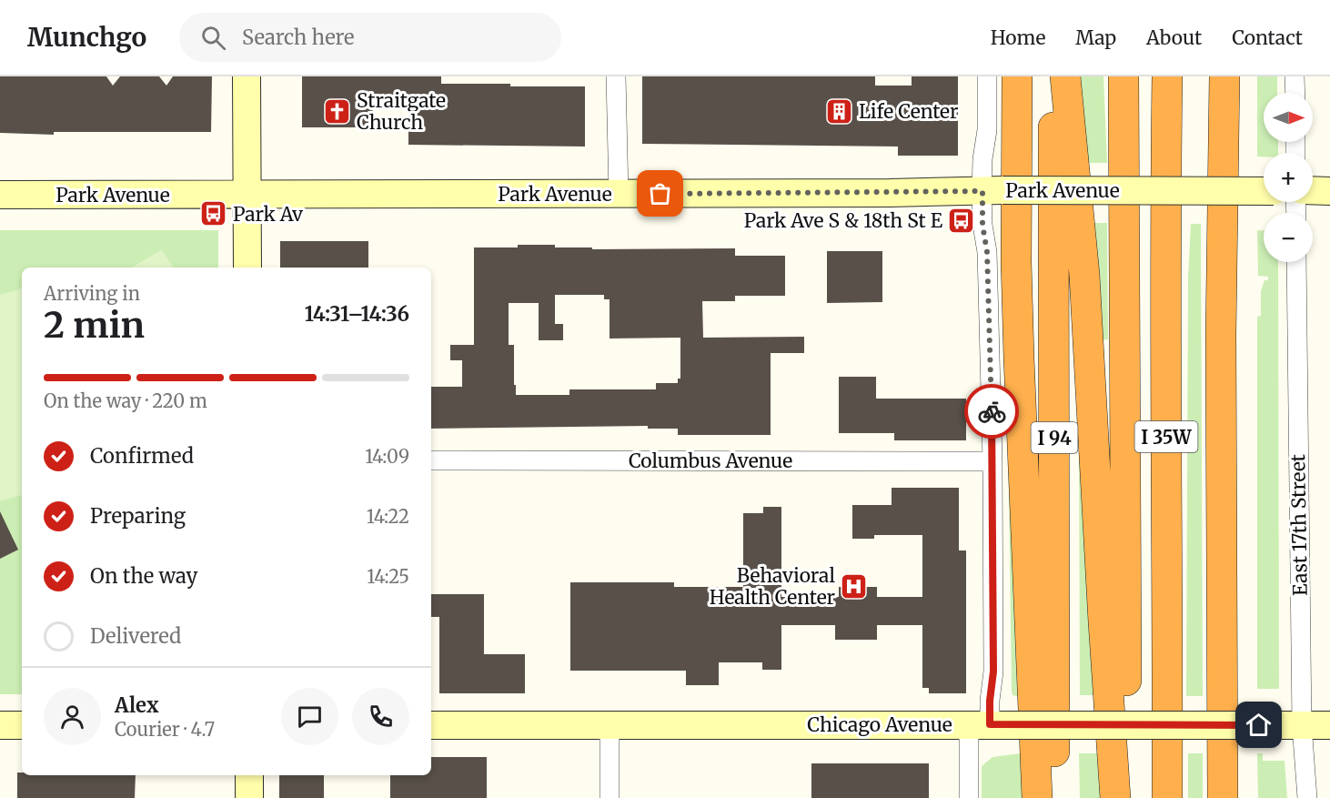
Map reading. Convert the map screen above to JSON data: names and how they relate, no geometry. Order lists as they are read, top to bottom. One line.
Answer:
{"streets":{"highway":["I 35W","I 94"],"street":["Park Avenue","Columbus Avenue","East 17th Street","Chicago Avenue"]},"crossings":[["East 17th Street","Chicago Avenue"]],"places":{"church":["Straitgate Church"],"building":["Life Center"],"bus stop":["Park Av","Park Ave S & 18th St E"],"hospital":["Behavioral Health Center"]},"north":"right","page":{"header":"Munchgo","search":"Search here","nav":["Home","Map","About","Contact"],"map_buttons":["+","−"],"heading":["2 min","Arriving in","14:31–14:36"],"panel":["Alex","Courier · 4.7"],"bar":"On the way · 220 m","list":[["Confirmed","14:09"],["Preparing","14:22"],["On the way","14:25"],"Delivered"]}}
